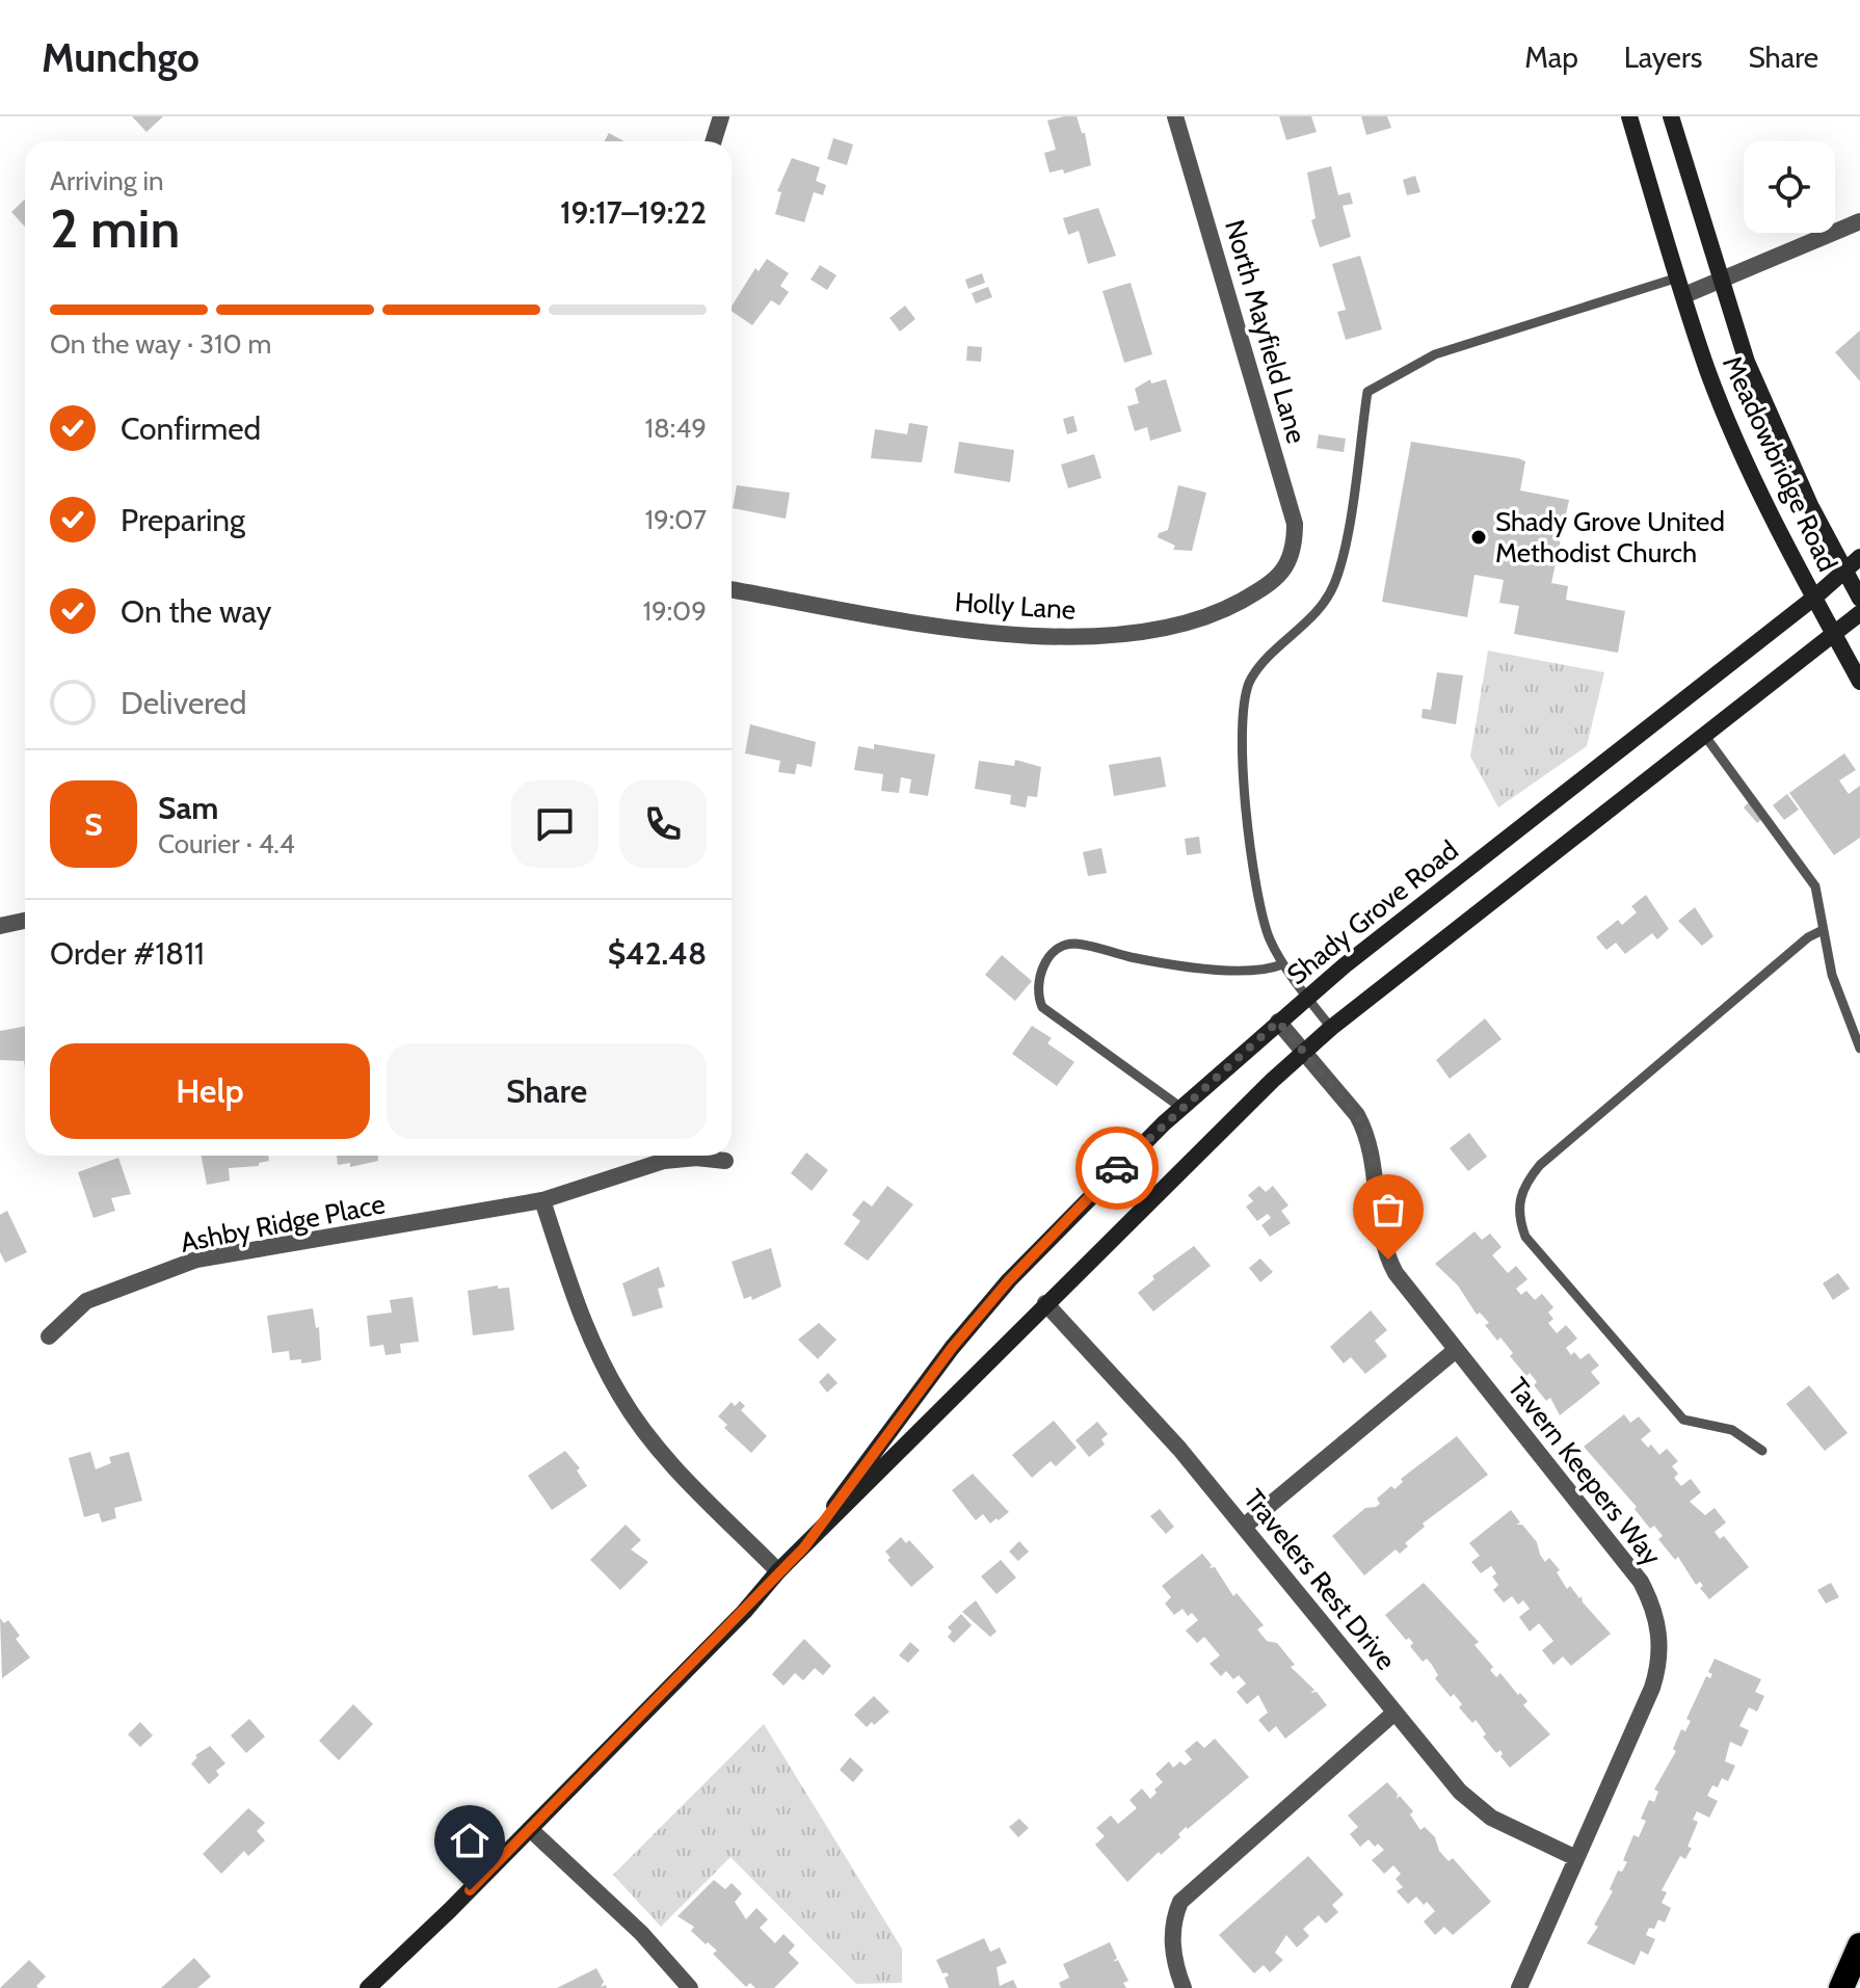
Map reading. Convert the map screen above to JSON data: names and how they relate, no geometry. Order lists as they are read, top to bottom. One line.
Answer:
{"streets":{"main road":["Meadowbridge Road","Shady Grove Road"],"street":["North Mayfield Lane","Holly Lane","Ashby Ridge Place","Tavern Keepers Way","Travelers Rest Drive"]},"crossings":[["North Mayfield Lane","Holly Lane"],["Meadowbridge Road","Shady Grove Road"],["Shady Grove Road","Tavern Keepers Way"],["Shady Grove Road","Travelers Rest Drive"],["Tavern Keepers Way","Travelers Rest Drive"]],"places":["Shady Grove United Methodist Church"],"page":{"header":"Munchgo","nav":["Map","Layers","Share"],"heading":["2 min","Arriving in","19:17–19:22"],"panel":["Sam","Courier · 4.4","Order #1811","$42.48"],"bar":"On the way · 310 m","list":[["Confirmed","18:49"],["Preparing","19:07"],["On the way","19:09"],"Delivered"],"round":"S","buttons":["Help","Share"]}}
